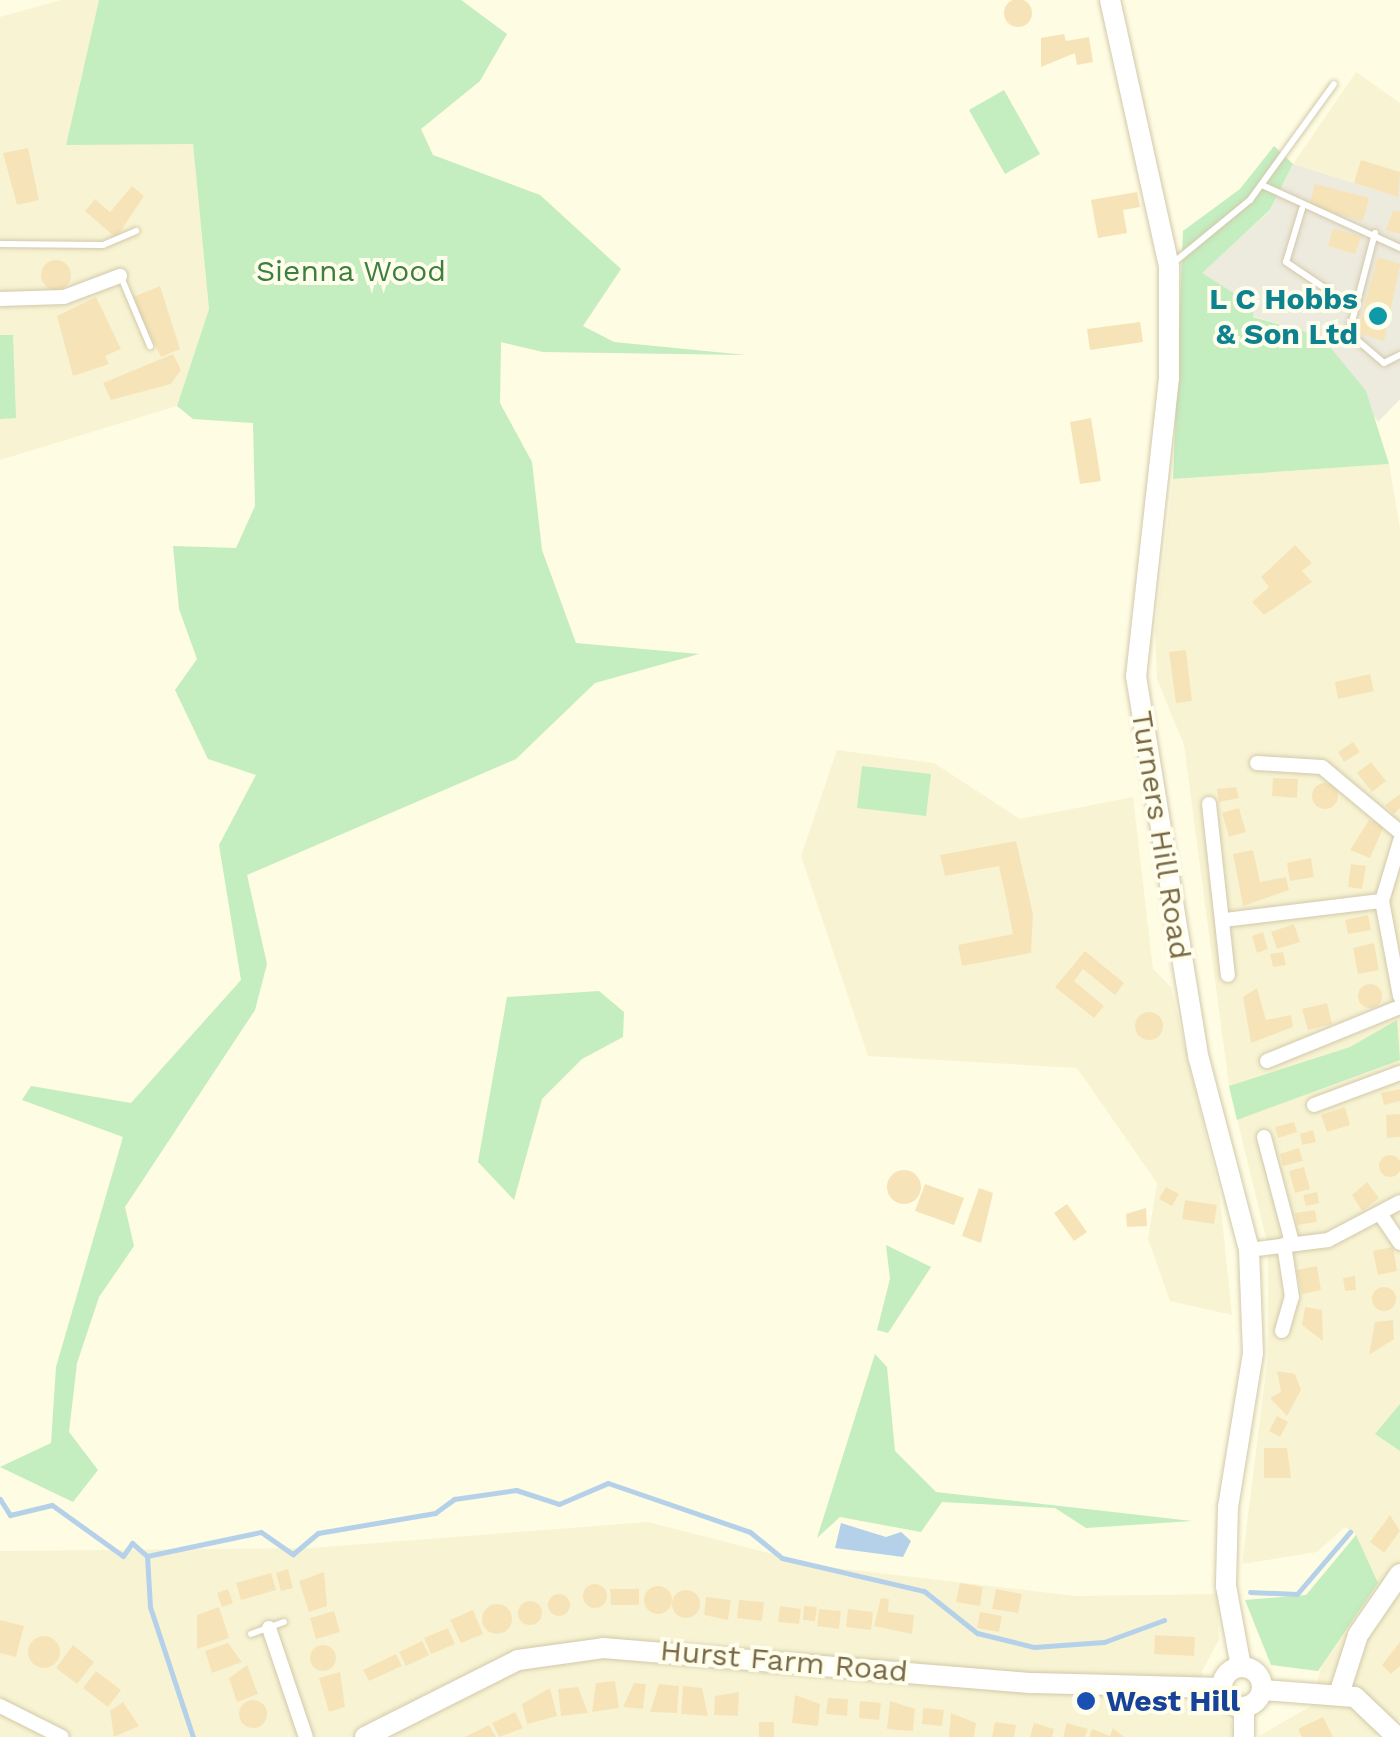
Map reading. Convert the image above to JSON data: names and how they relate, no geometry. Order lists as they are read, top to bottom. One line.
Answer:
{"streets":{"main road":["Turners Hill Road","Hurst Farm Road"]},"parks":["Sienna Wood"],"places":["L C Hobbs & Son Ltd","West Hill"]}
